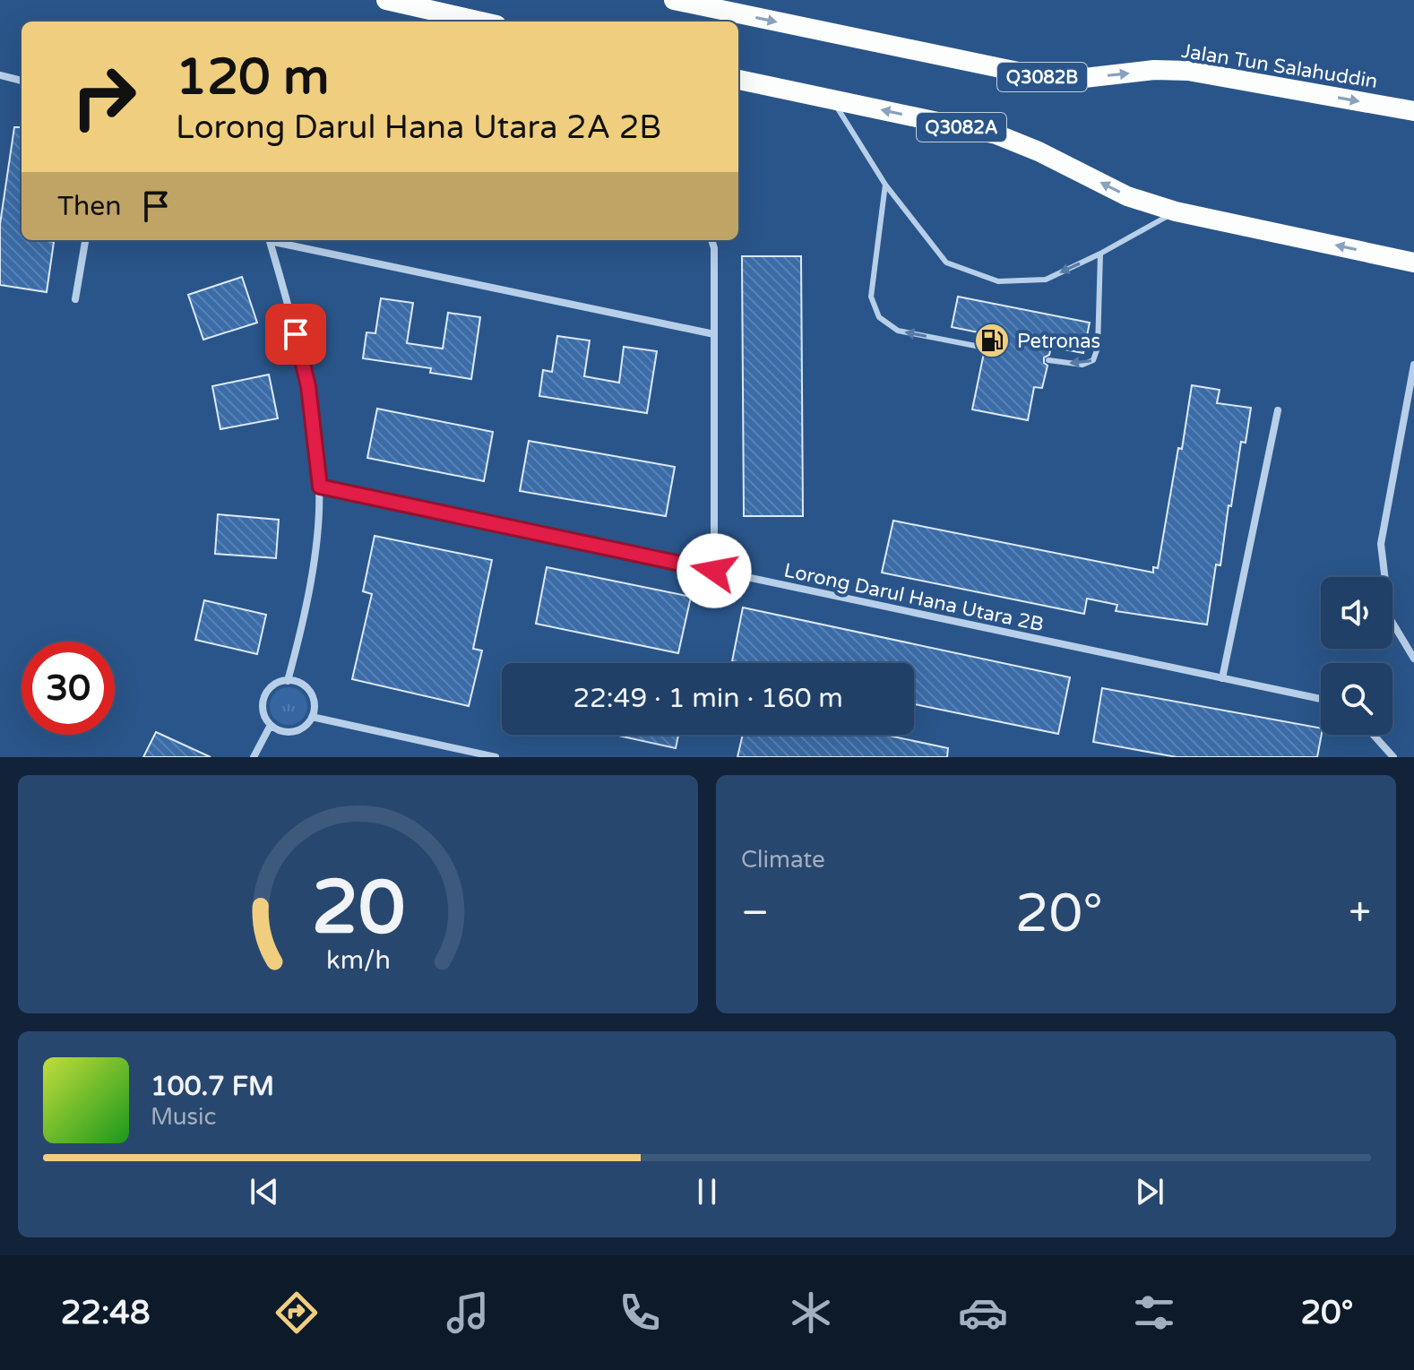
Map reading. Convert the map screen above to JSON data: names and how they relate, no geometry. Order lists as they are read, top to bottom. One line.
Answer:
{"streets":{"highway":["Jalan Tun Salahuddin","Q3082B","Q3082A"],"street":["Lorong Darul Hana Utara 2B"]},"places":{"fuel station":["Petronas"]},"page":{"turn":["120 m","Lorong Darul Hana Utara 2A 2B"],"then":"Then","limit":"30","trip":"22:49 · 1 min · 160 m","tile":"Climate","heat":["−","20°","+"],"song":["100.7 FM","Music"],"tabs":["22:48","20°"],"gauge":["20","km/h"]}}
